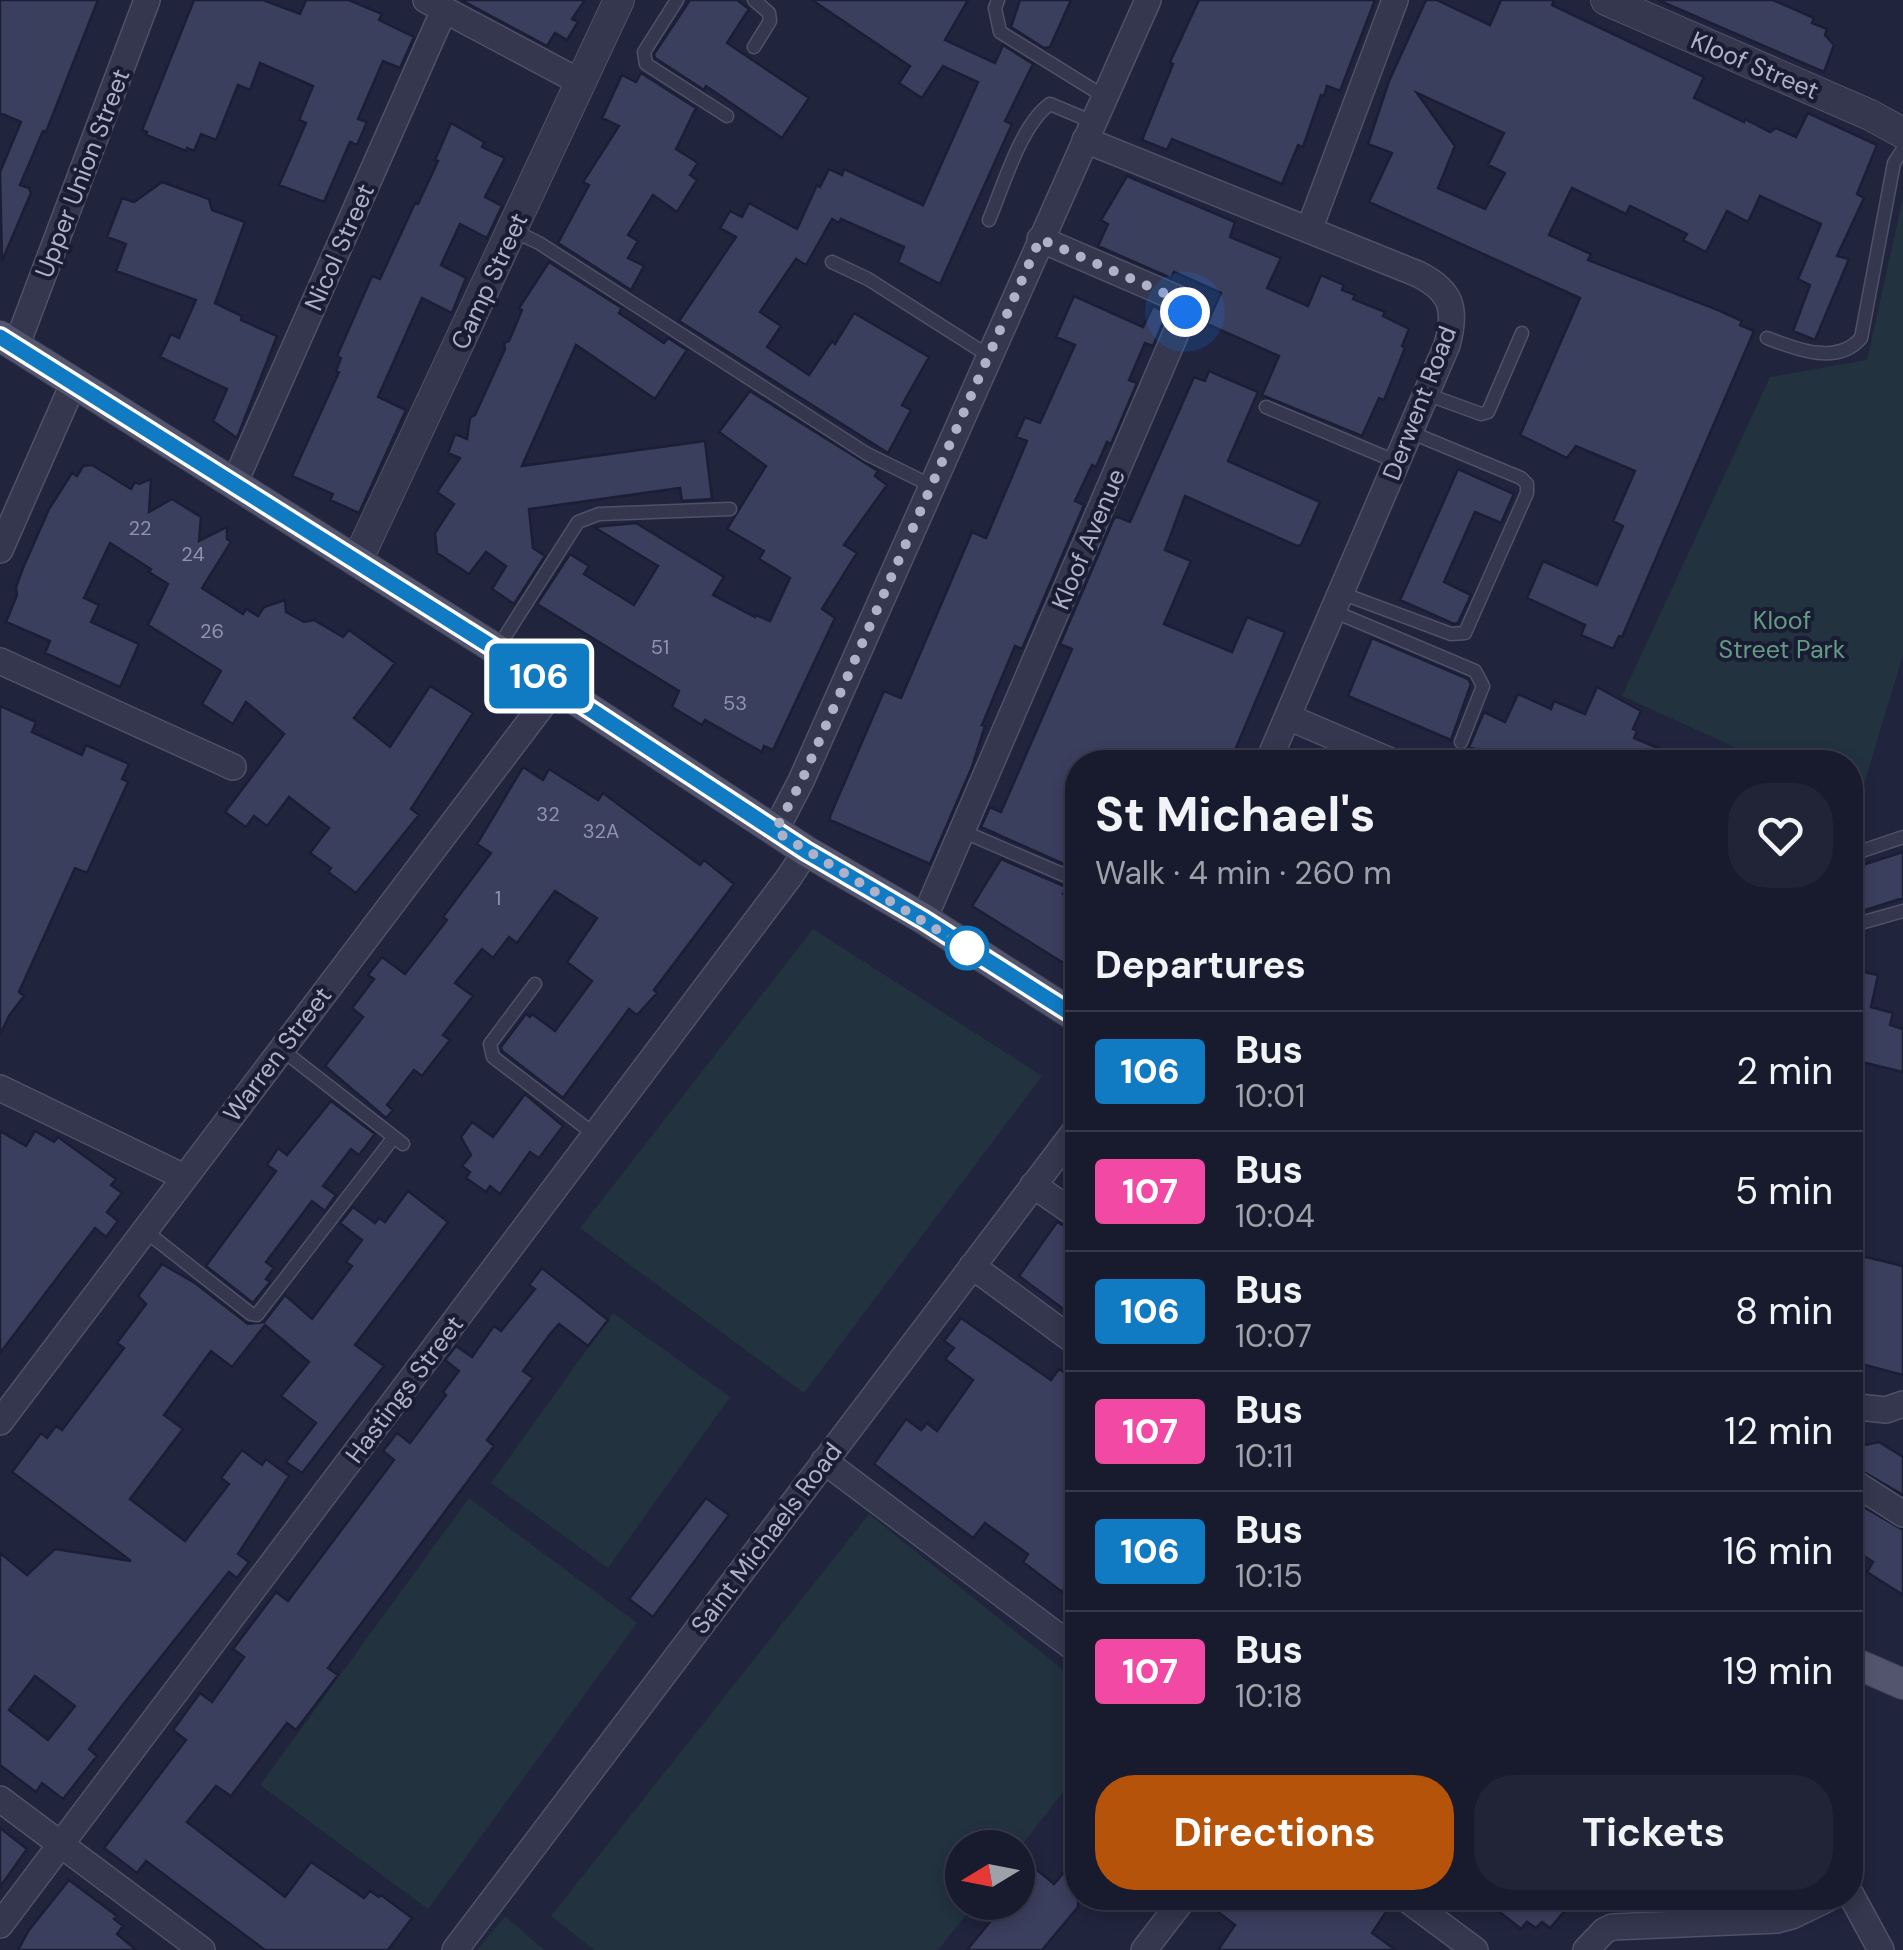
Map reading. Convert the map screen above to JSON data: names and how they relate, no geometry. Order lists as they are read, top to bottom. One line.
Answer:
{"streets":{"street":["Kloof Street","Upper Union Street","Nicol Street","Camp Street","Derwent Road","Kloof Avenue","Warren Street","Hastings Street","Saint Michaels Road"]},"parks":["Kloof Street Park"],"lines":["bus line 106"],"house_numbers":["22","24","26","51","53","32","32A","1"],"north":"left","page":{"on_map":"106","heading":[["St Michael's","Walk · 4 min · 260 m"],"Departures"],"list":[{"mark":"106","name":"Bus","note":"10:01","value":"2 min"},{"mark":"107","name":"Bus","note":"10:04","value":"5 min"},{"mark":"106","name":"Bus","note":"10:07","value":"8 min"},{"mark":"107","name":"Bus","note":"10:11","value":"12 min"},{"mark":"106","name":"Bus","note":"10:15","value":"16 min"},{"mark":"107","name":"Bus","note":"10:18","value":"19 min"}],"buttons":["Directions","Tickets"]}}
